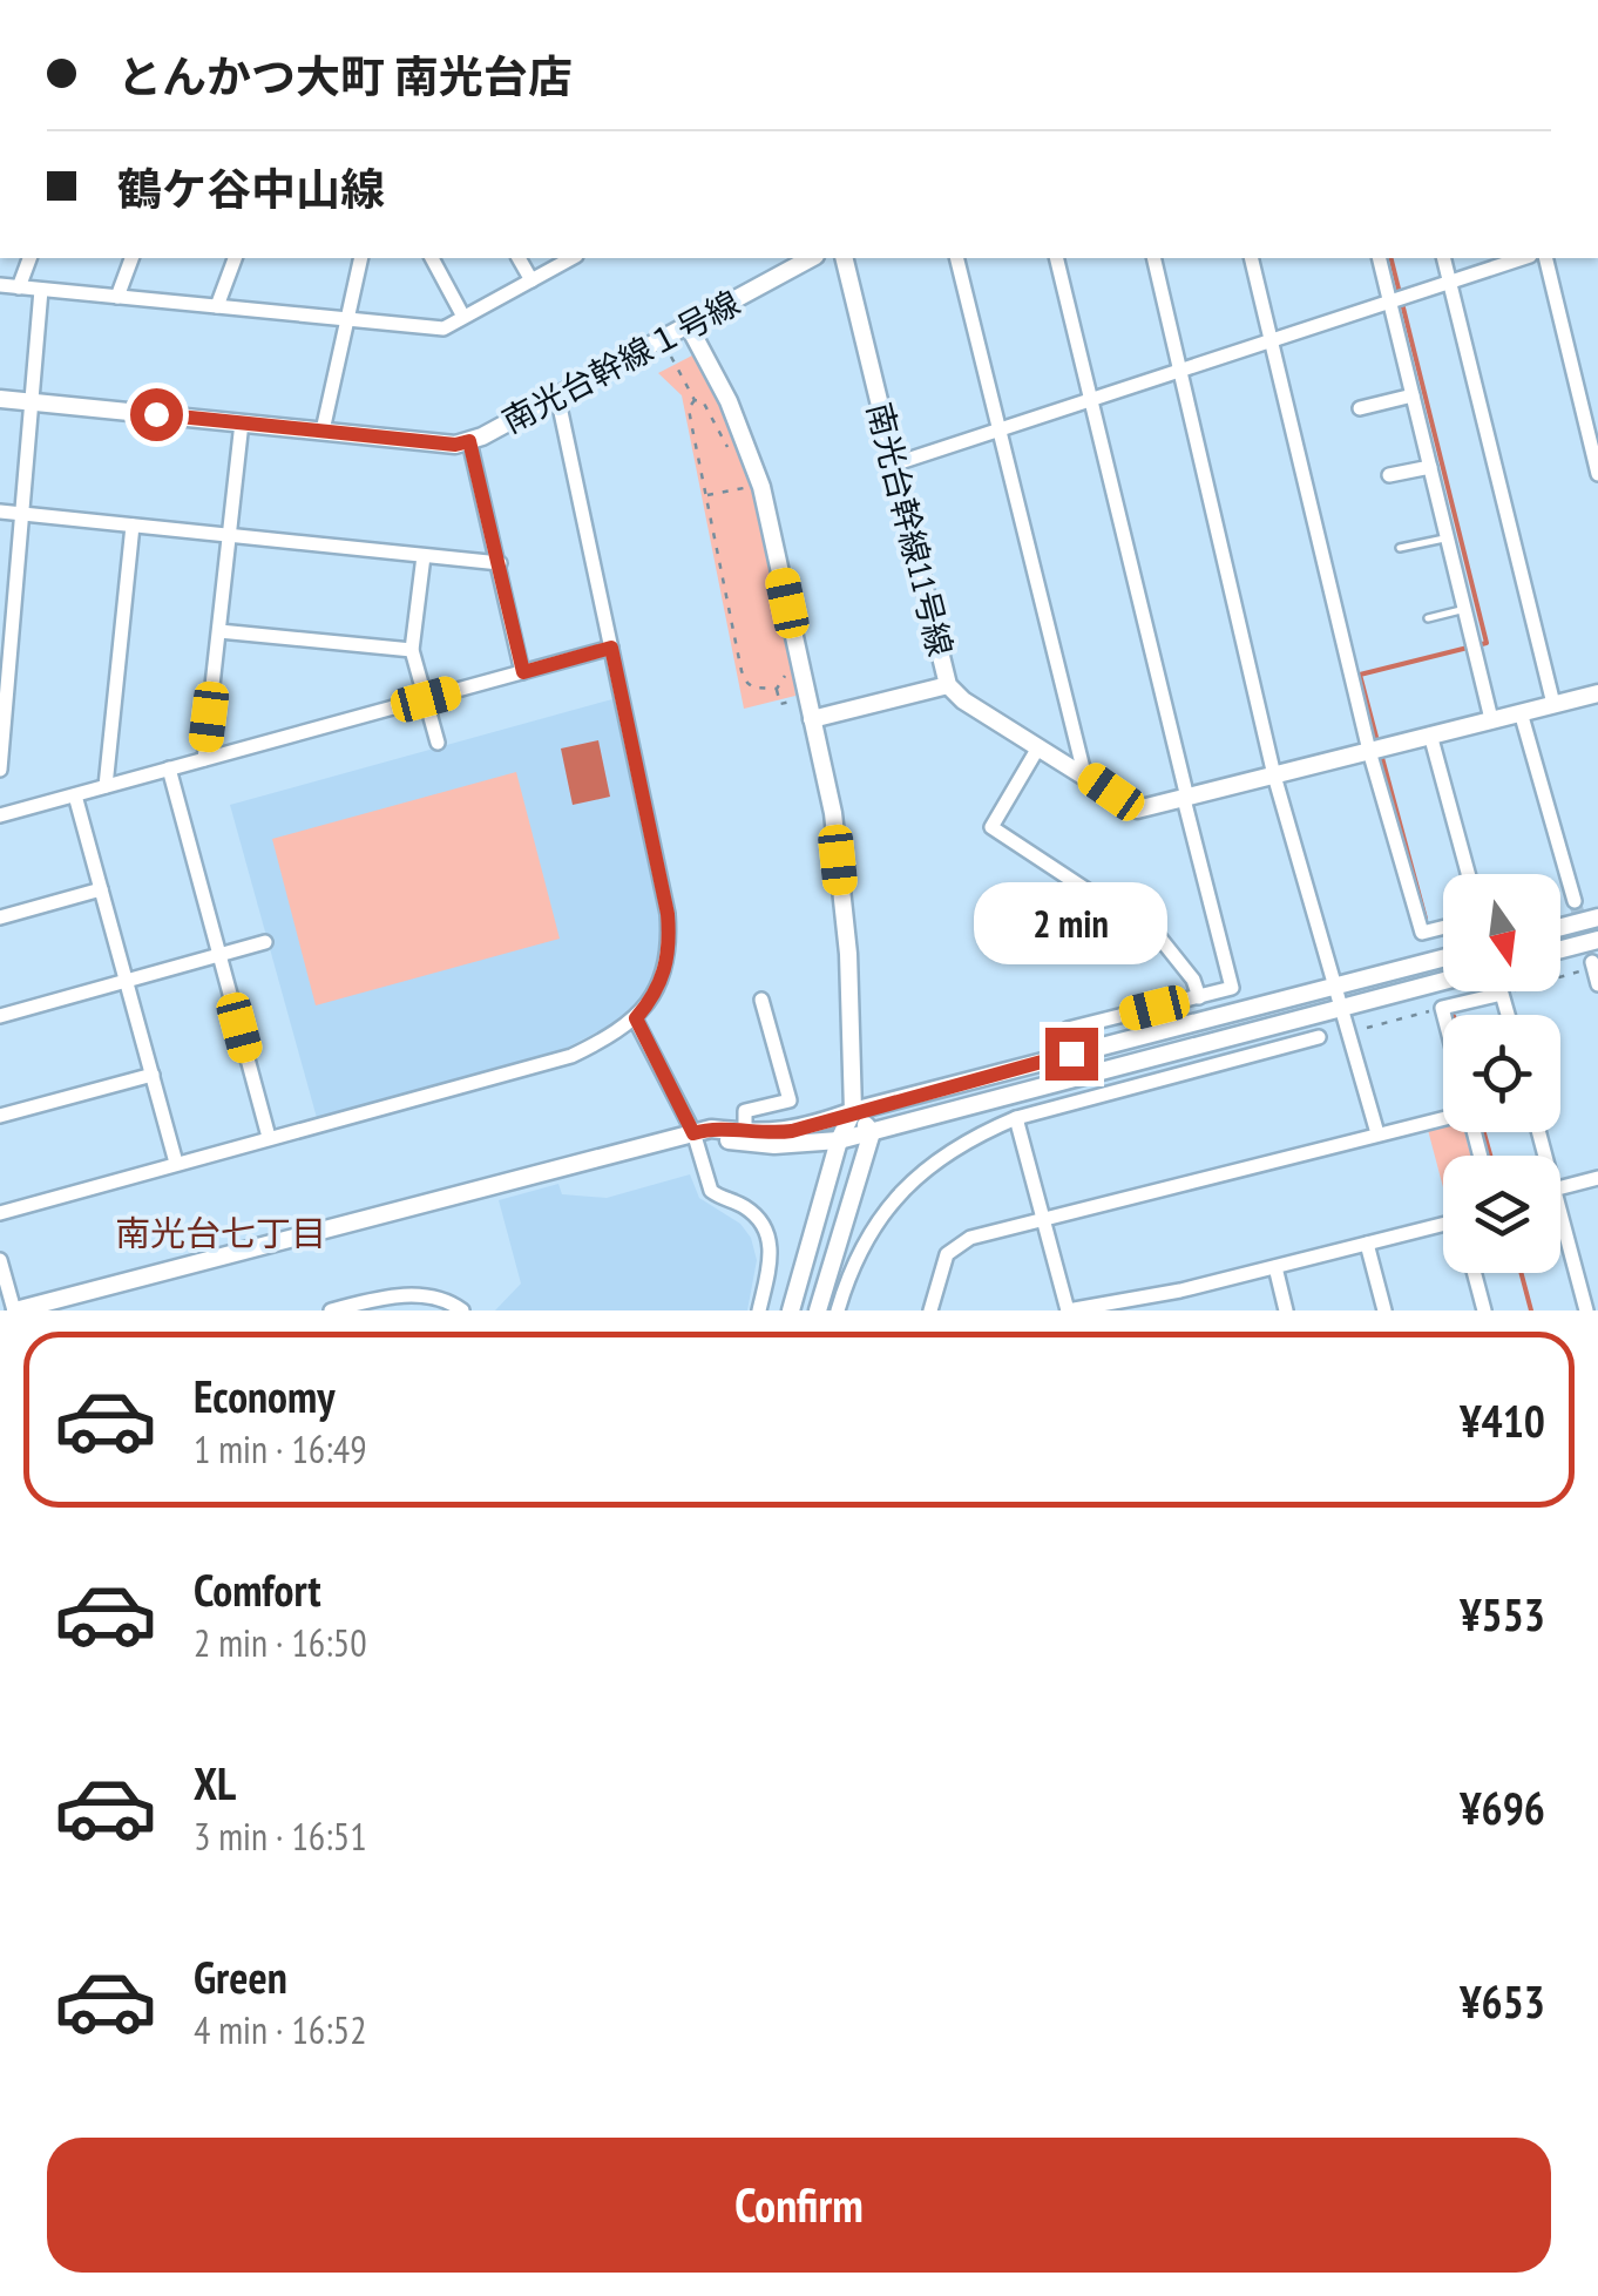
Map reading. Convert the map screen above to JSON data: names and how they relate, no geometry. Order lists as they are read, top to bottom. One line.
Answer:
{"streets":{"street":["南光台幹線１号線","南光台幹線11号線"]},"districts":["南光台七丁目"],"north":"bottom","page":{"banner":["とんかつ大町 南光台店","鶴ケ谷中山線"],"bubble":"2 min","list":[{"name":"Economy","note":"1 min · 16:49","value":"¥410"},{"name":"Comfort","note":"2 min · 16:50","value":"¥553"},{"name":"XL","note":"3 min · 16:51","value":"¥696"},{"name":"Green","note":"4 min · 16:52","value":"¥653"}],"buttons":"Confirm"}}
